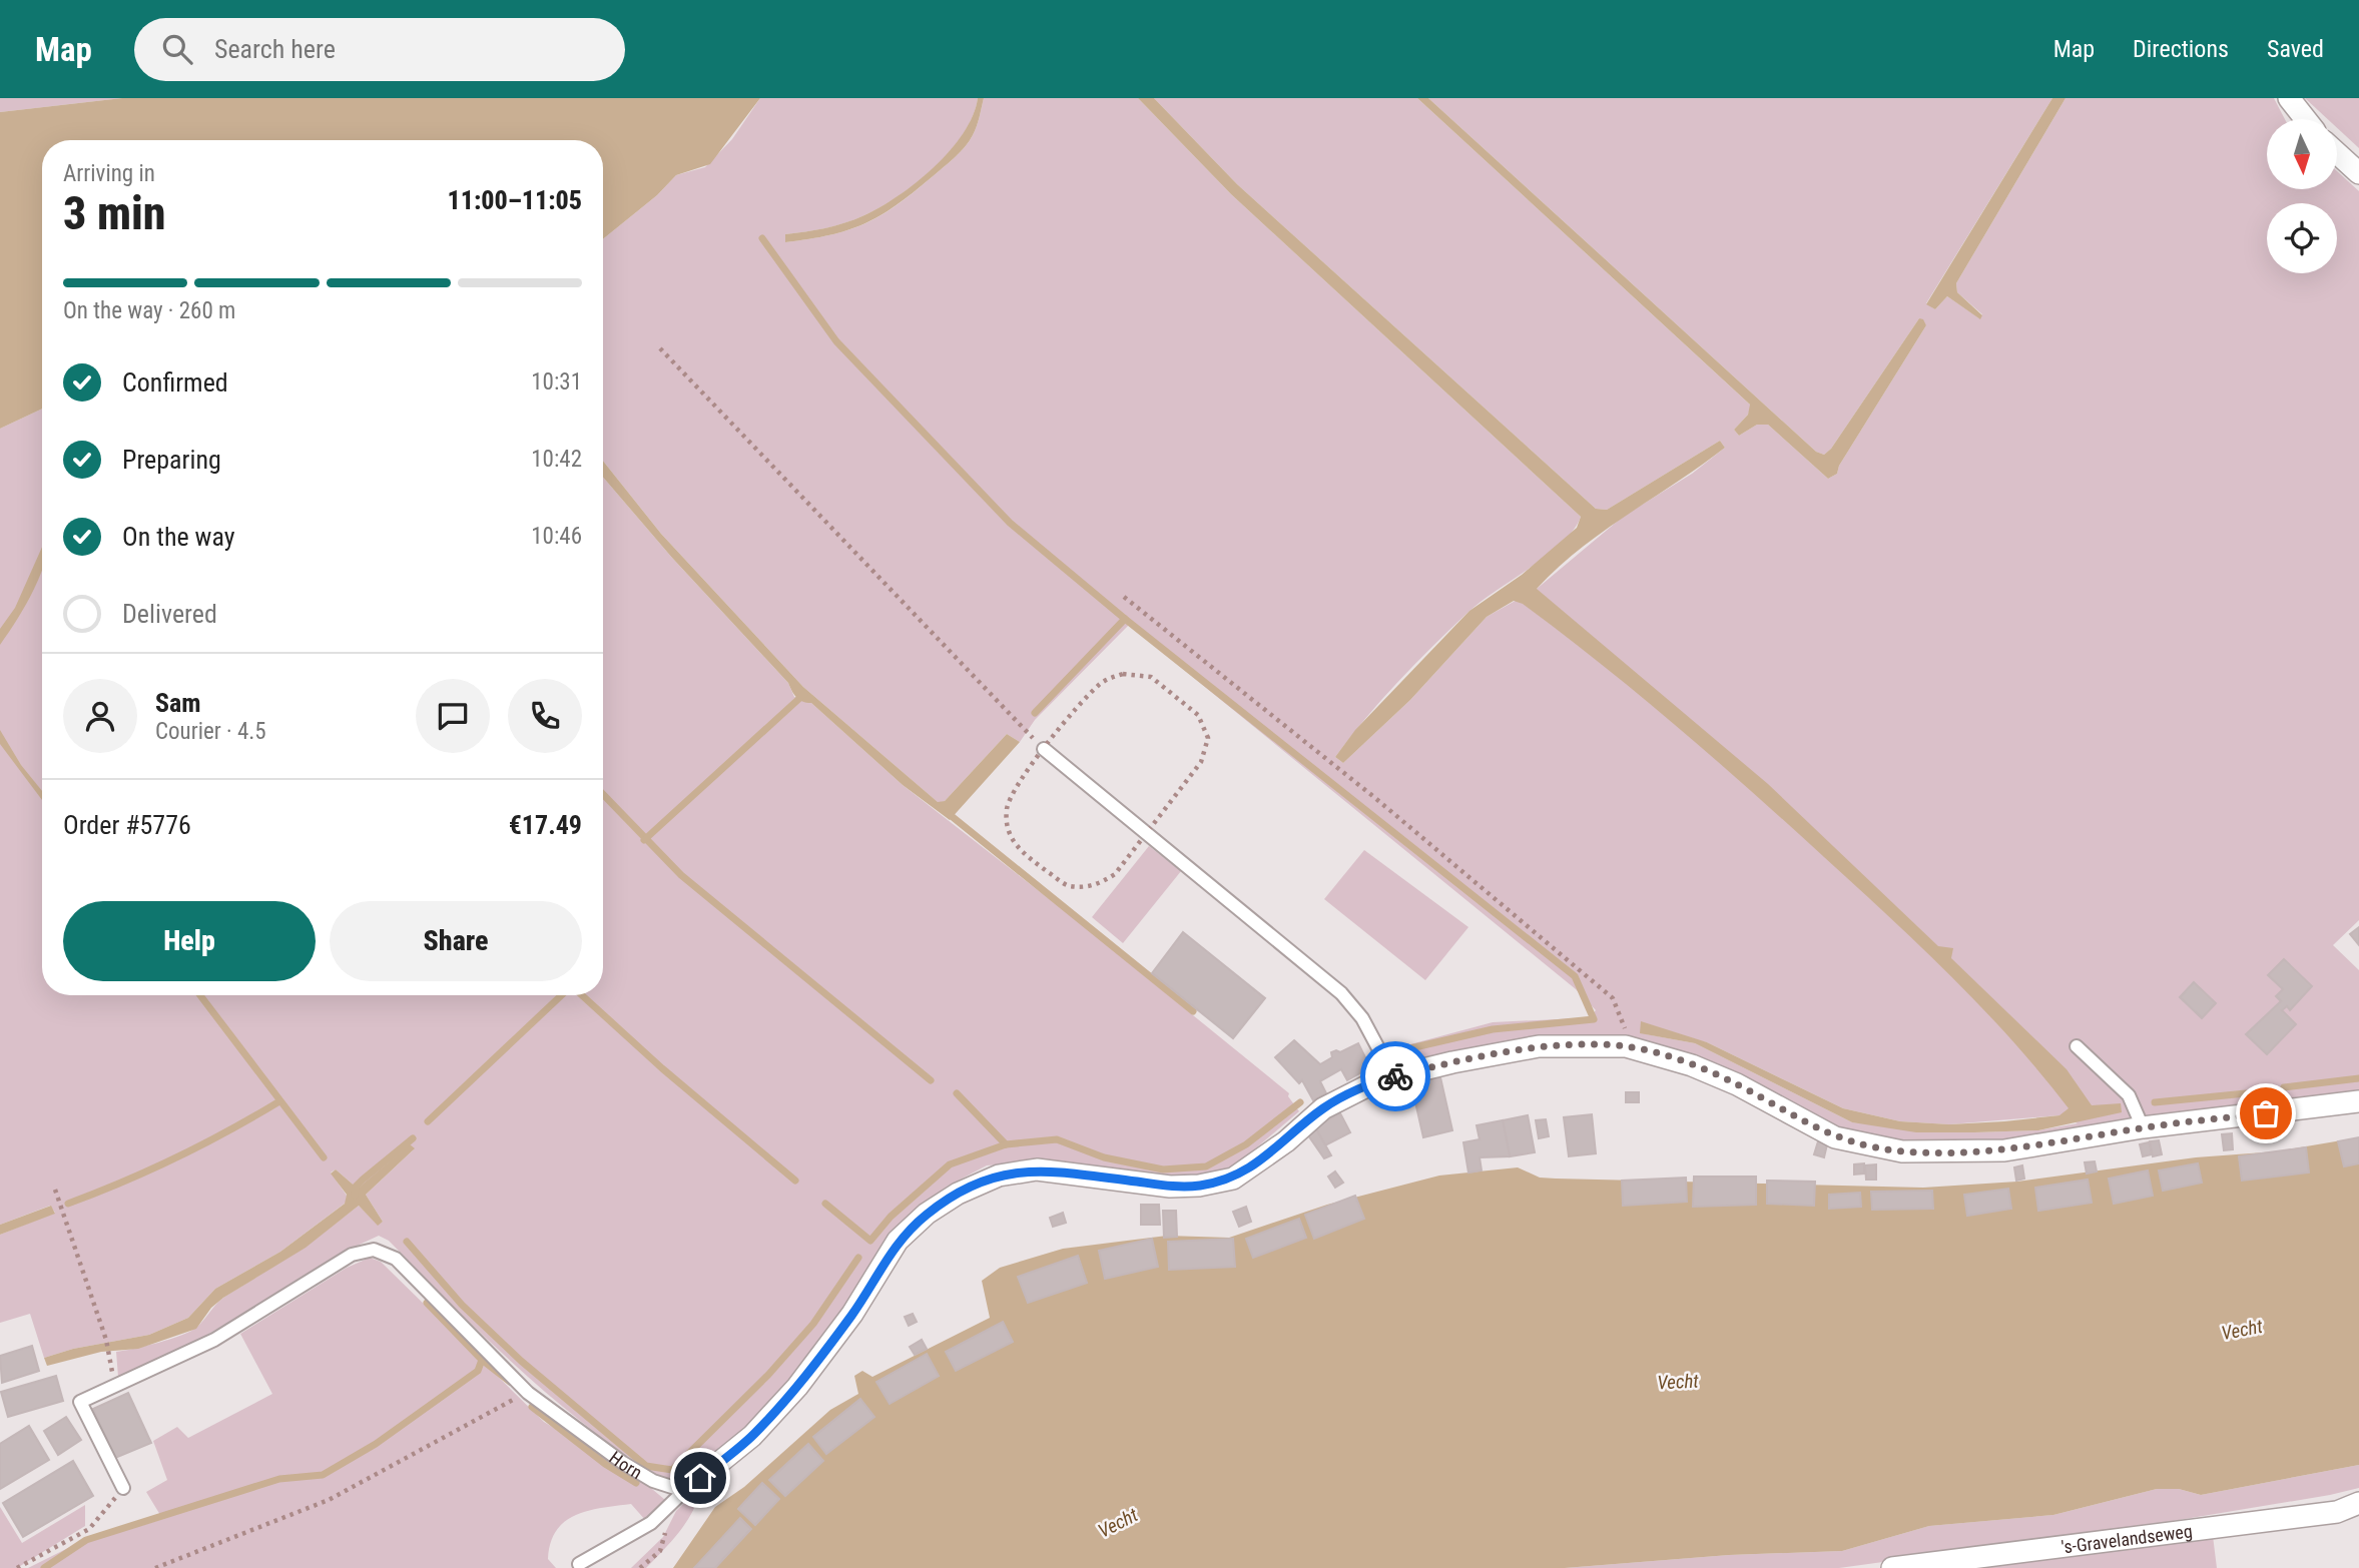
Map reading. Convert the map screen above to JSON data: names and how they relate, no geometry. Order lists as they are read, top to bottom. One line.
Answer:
{"streets":{"street":["'s-Gravelandseweg"],"lane":["Horn"]},"water":["Vecht"],"north":"bottom","page":{"header":"Map","search":"Search here","nav":["Map","Directions","Saved"],"heading":["3 min","Arriving in","11:00–11:05"],"panel":["Sam","Courier · 4.5","Order #5776","€17.49"],"bar":"On the way · 260 m","list":[["Confirmed","10:31"],["Preparing","10:42"],["On the way","10:46"],"Delivered"],"buttons":["Help","Share"]}}
